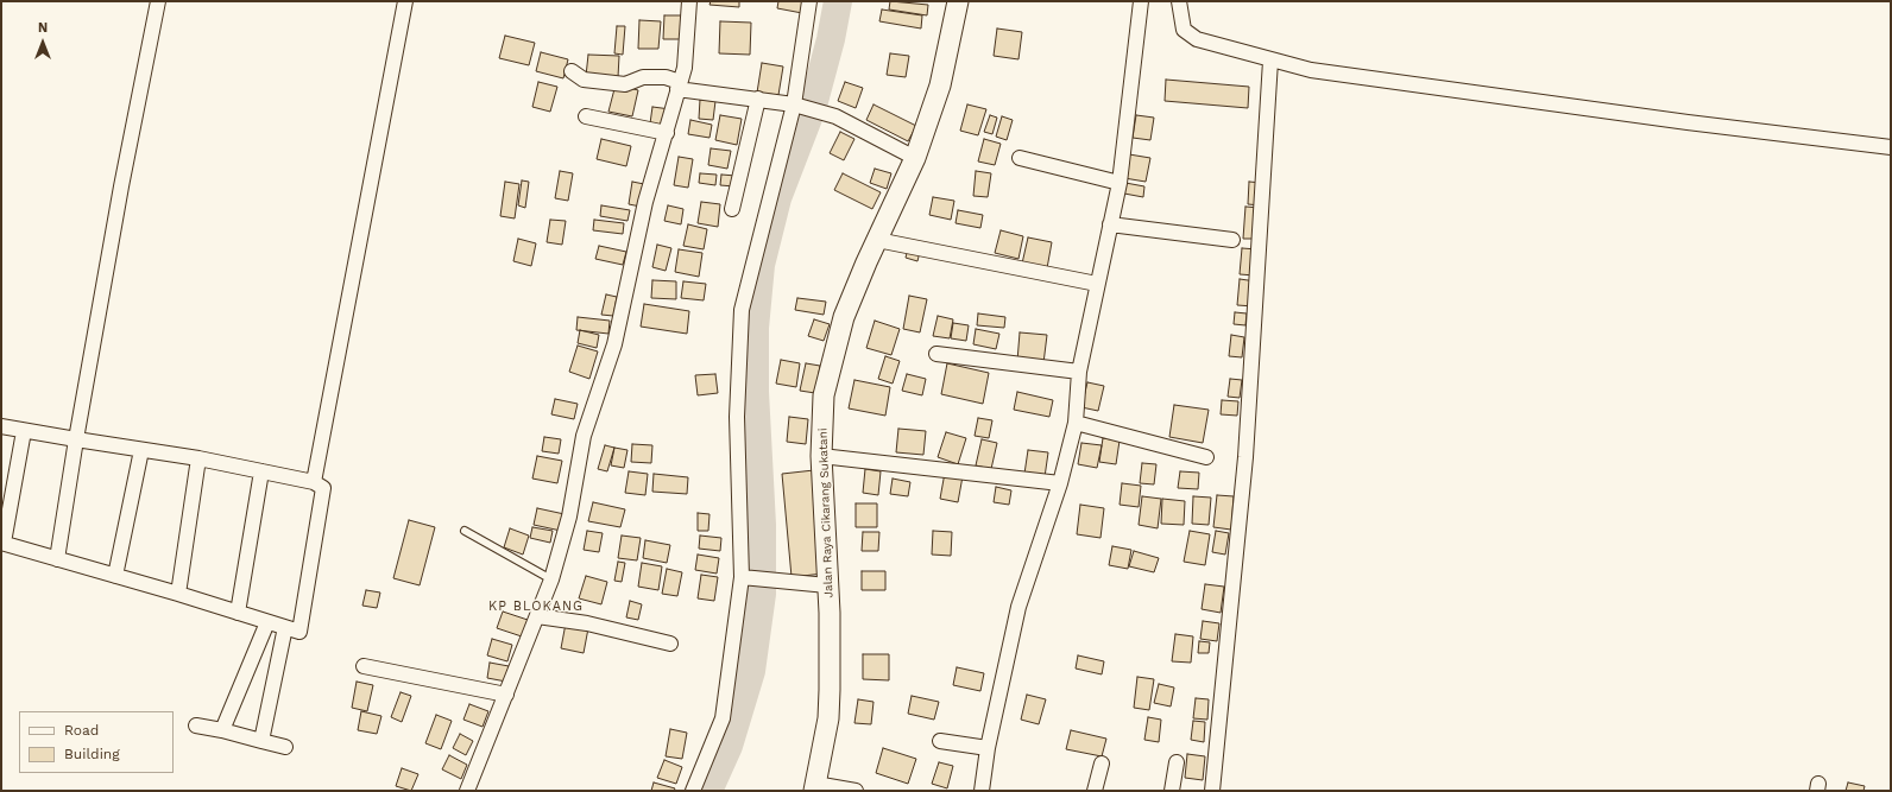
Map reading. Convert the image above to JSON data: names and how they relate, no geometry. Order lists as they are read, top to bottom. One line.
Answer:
{"streets":{"main road":["Jalan Raya Cikarang Sukatani"]},"districts":["KP BLOKANG"],"legend":["Road","Building"],"north":"top"}
